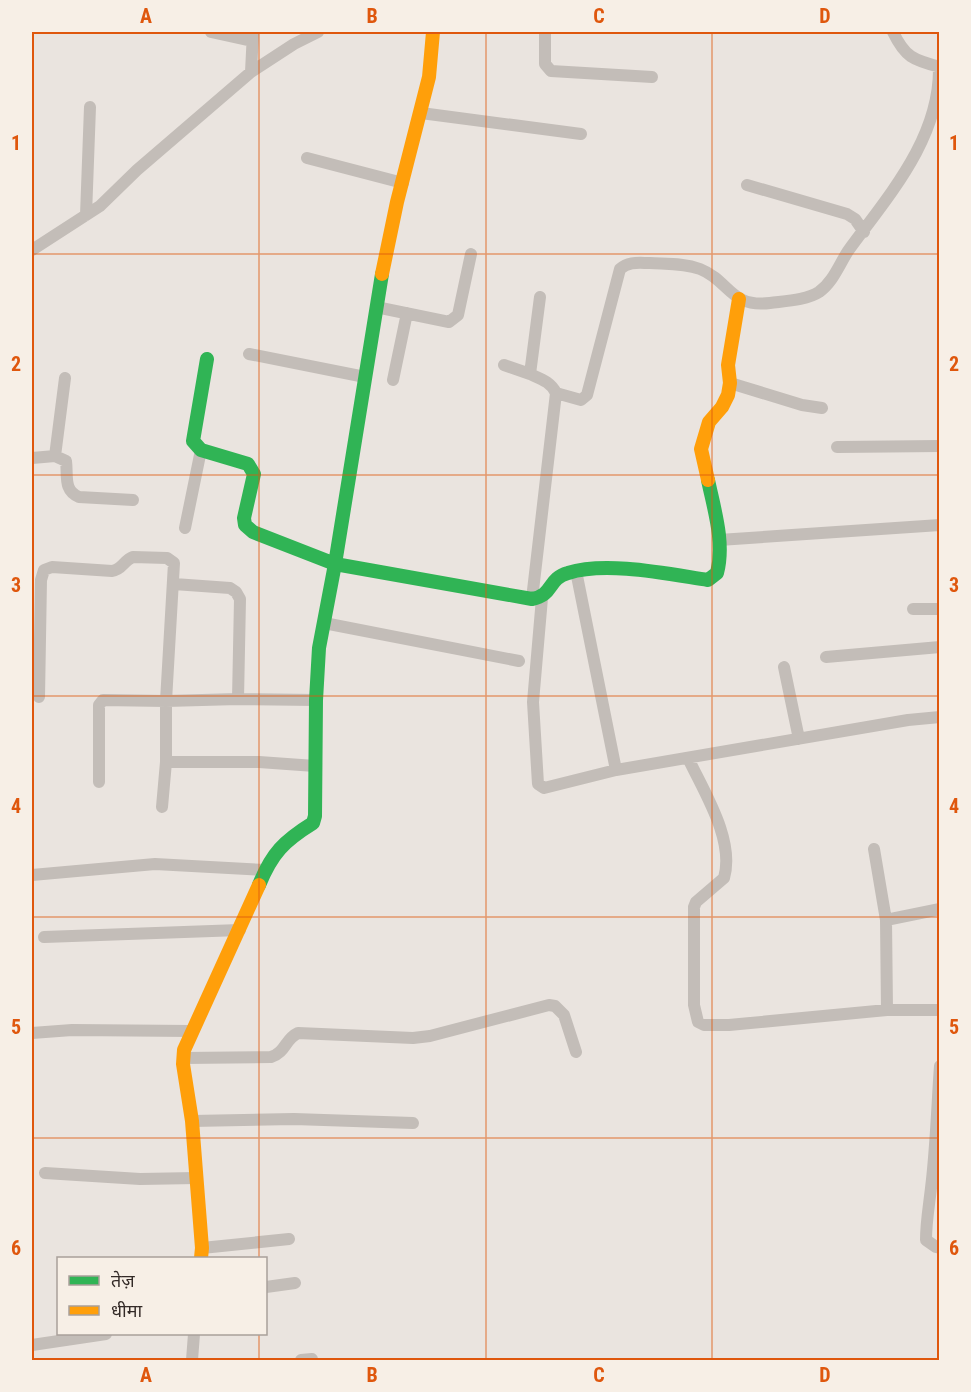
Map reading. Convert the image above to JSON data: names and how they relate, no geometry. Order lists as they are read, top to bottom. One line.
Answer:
{"legend":["तेज़","धीमा"],"grid":{"columns":["A","B","C","D"],"rows":["1","2","3","4","5","6"]}}
